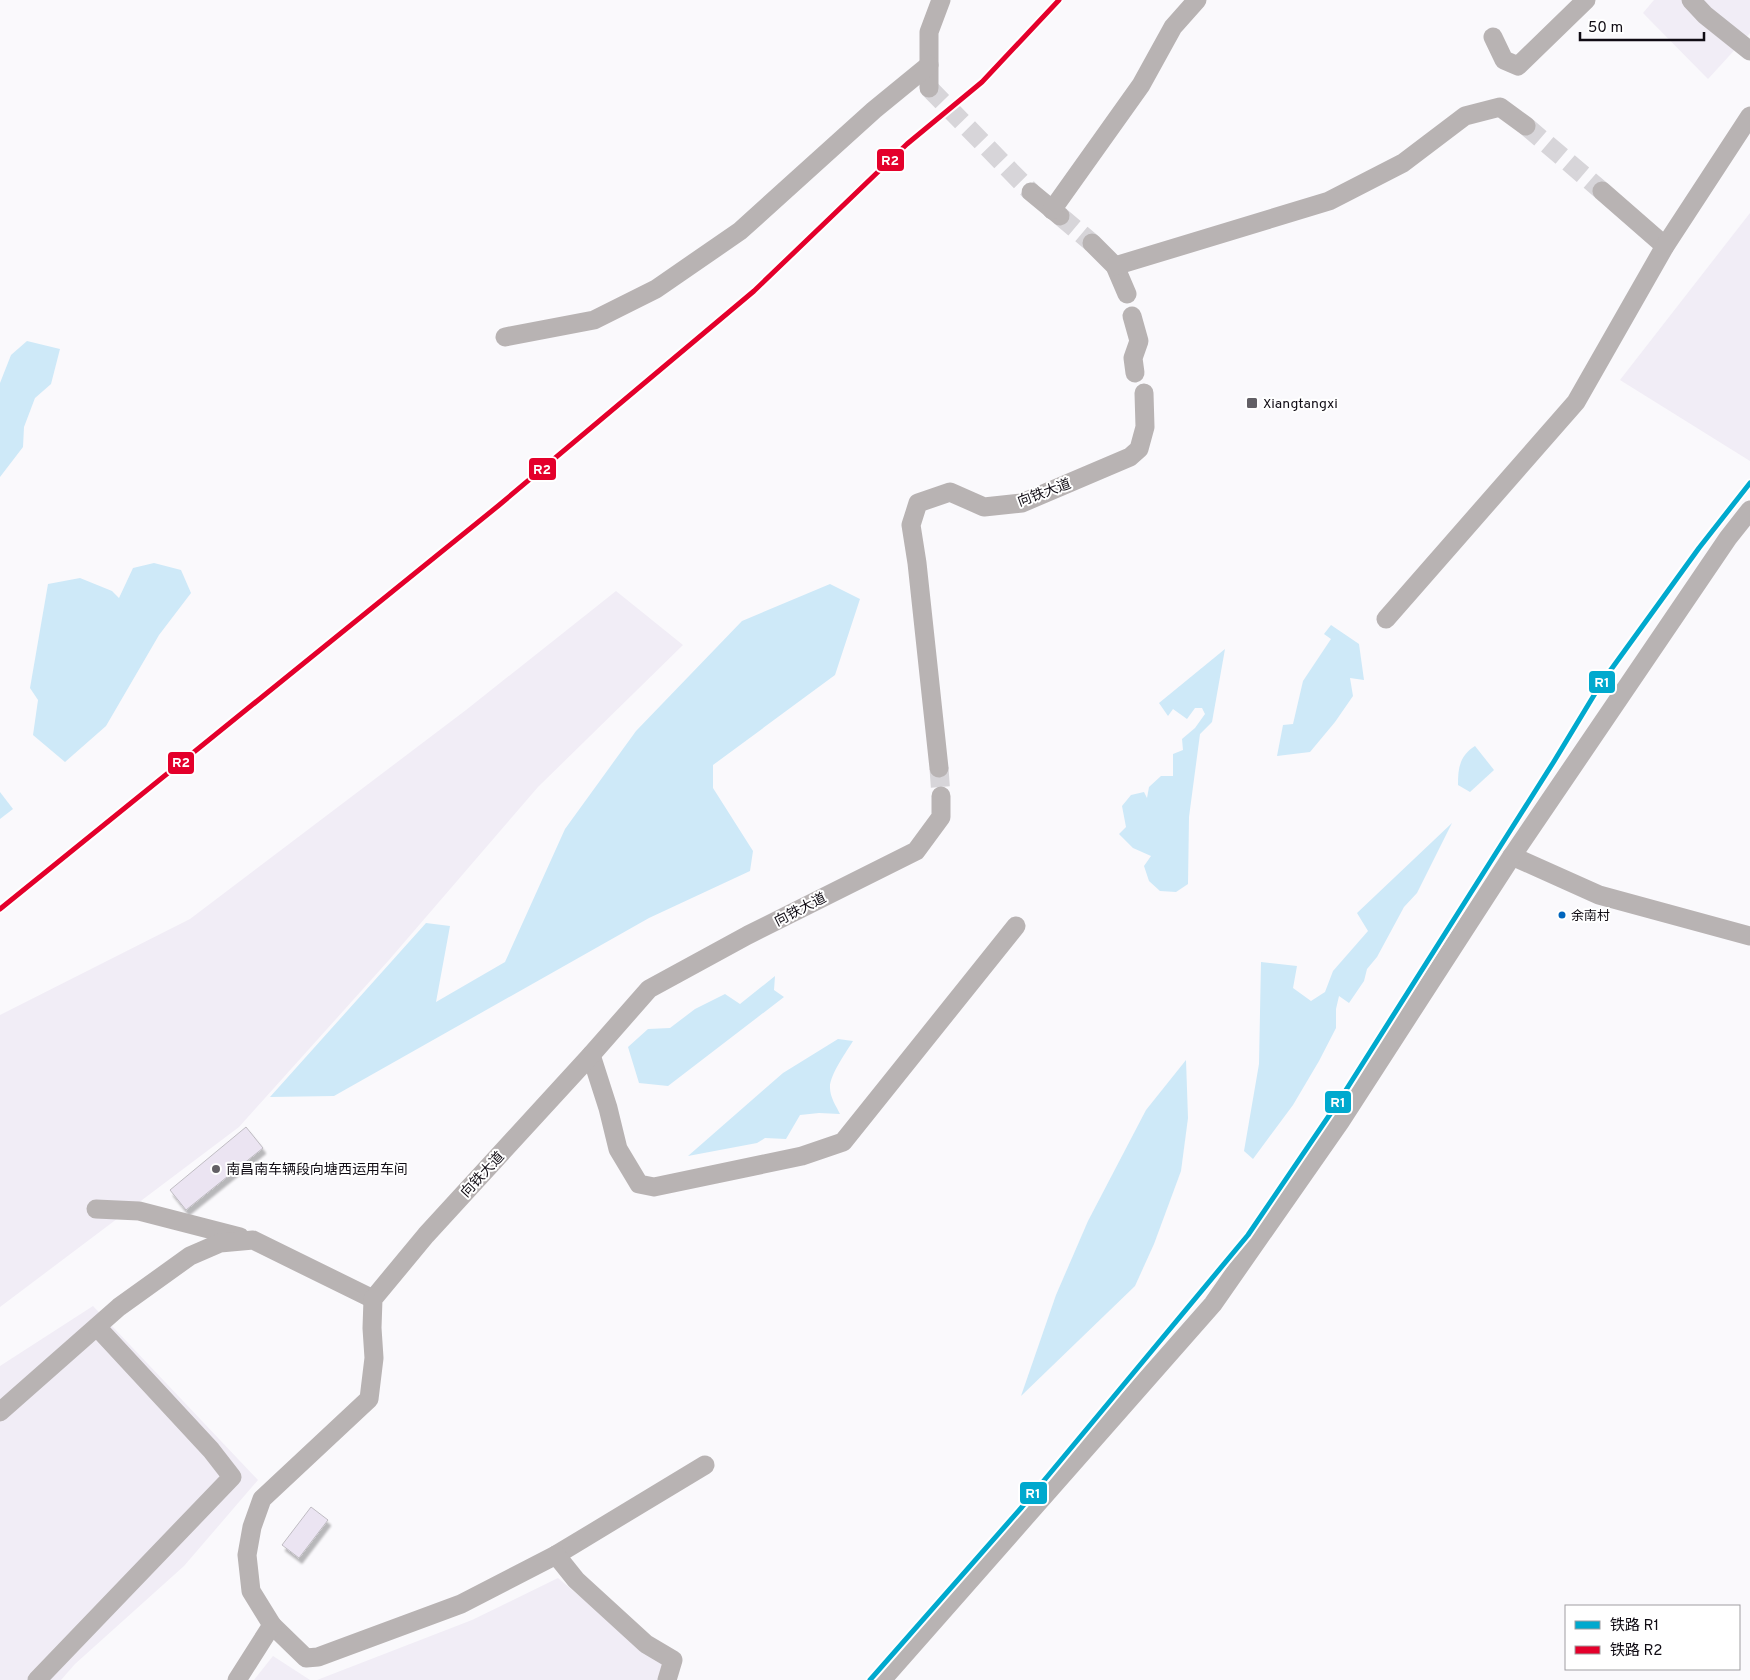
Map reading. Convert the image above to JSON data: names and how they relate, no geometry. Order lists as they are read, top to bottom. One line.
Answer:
{"streets":{"street":["向铁大道"]},"places":{"transit":["Xiangtangxi"],"other":["余南村","南昌南车辆段向塘西运用车间"]},"lines":["rail line R2","rail line R1"],"legend":["铁路 R1","铁路 R2"],"scale_bar":"50 m"}
